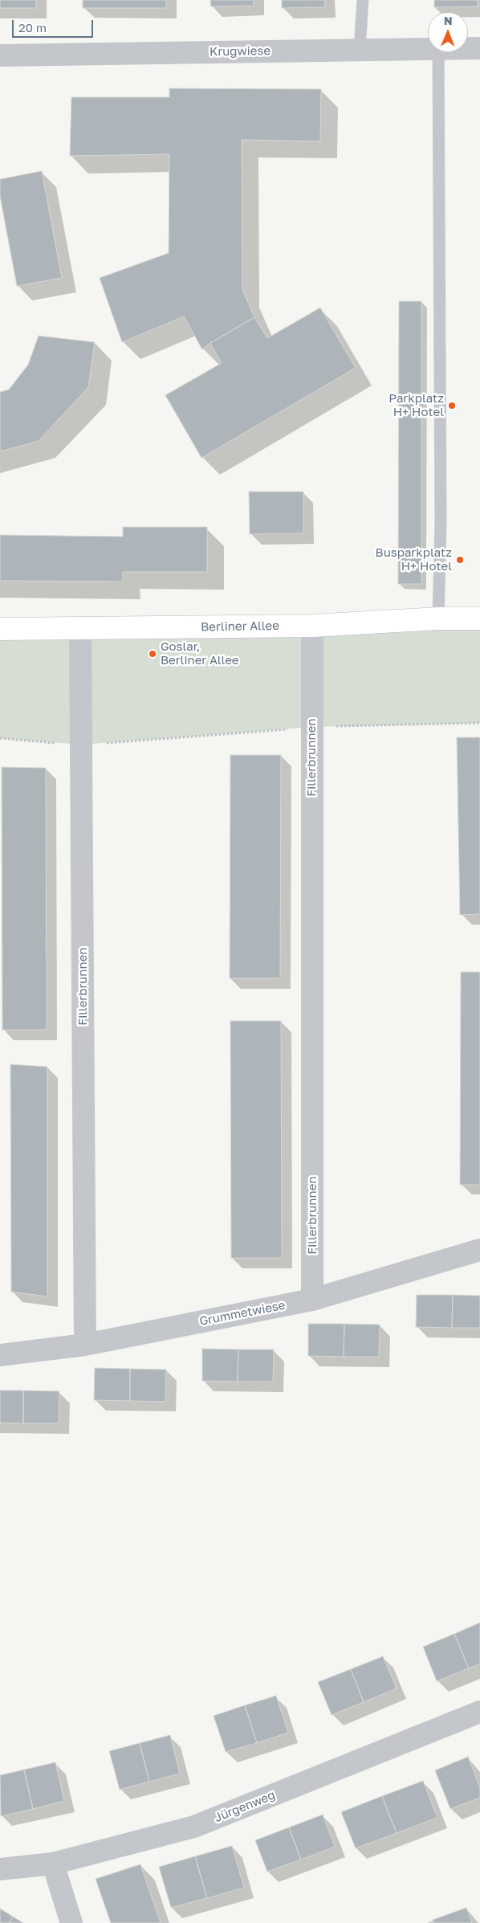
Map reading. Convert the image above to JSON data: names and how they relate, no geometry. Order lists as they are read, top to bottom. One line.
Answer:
{"streets":{"street":["Krugwiese","Berliner Allee","Fillerbrunnen","Grummetwiese","Jürgenweg"]},"crossings":[["Berliner Allee","Fillerbrunnen"],["Fillerbrunnen","Grummetwiese"]],"places":["Parkplatz H+ Hotel","Busparkplatz H+ Hotel","Goslar, Berliner Allee"],"scale_bar":"20 m","north":"top"}
